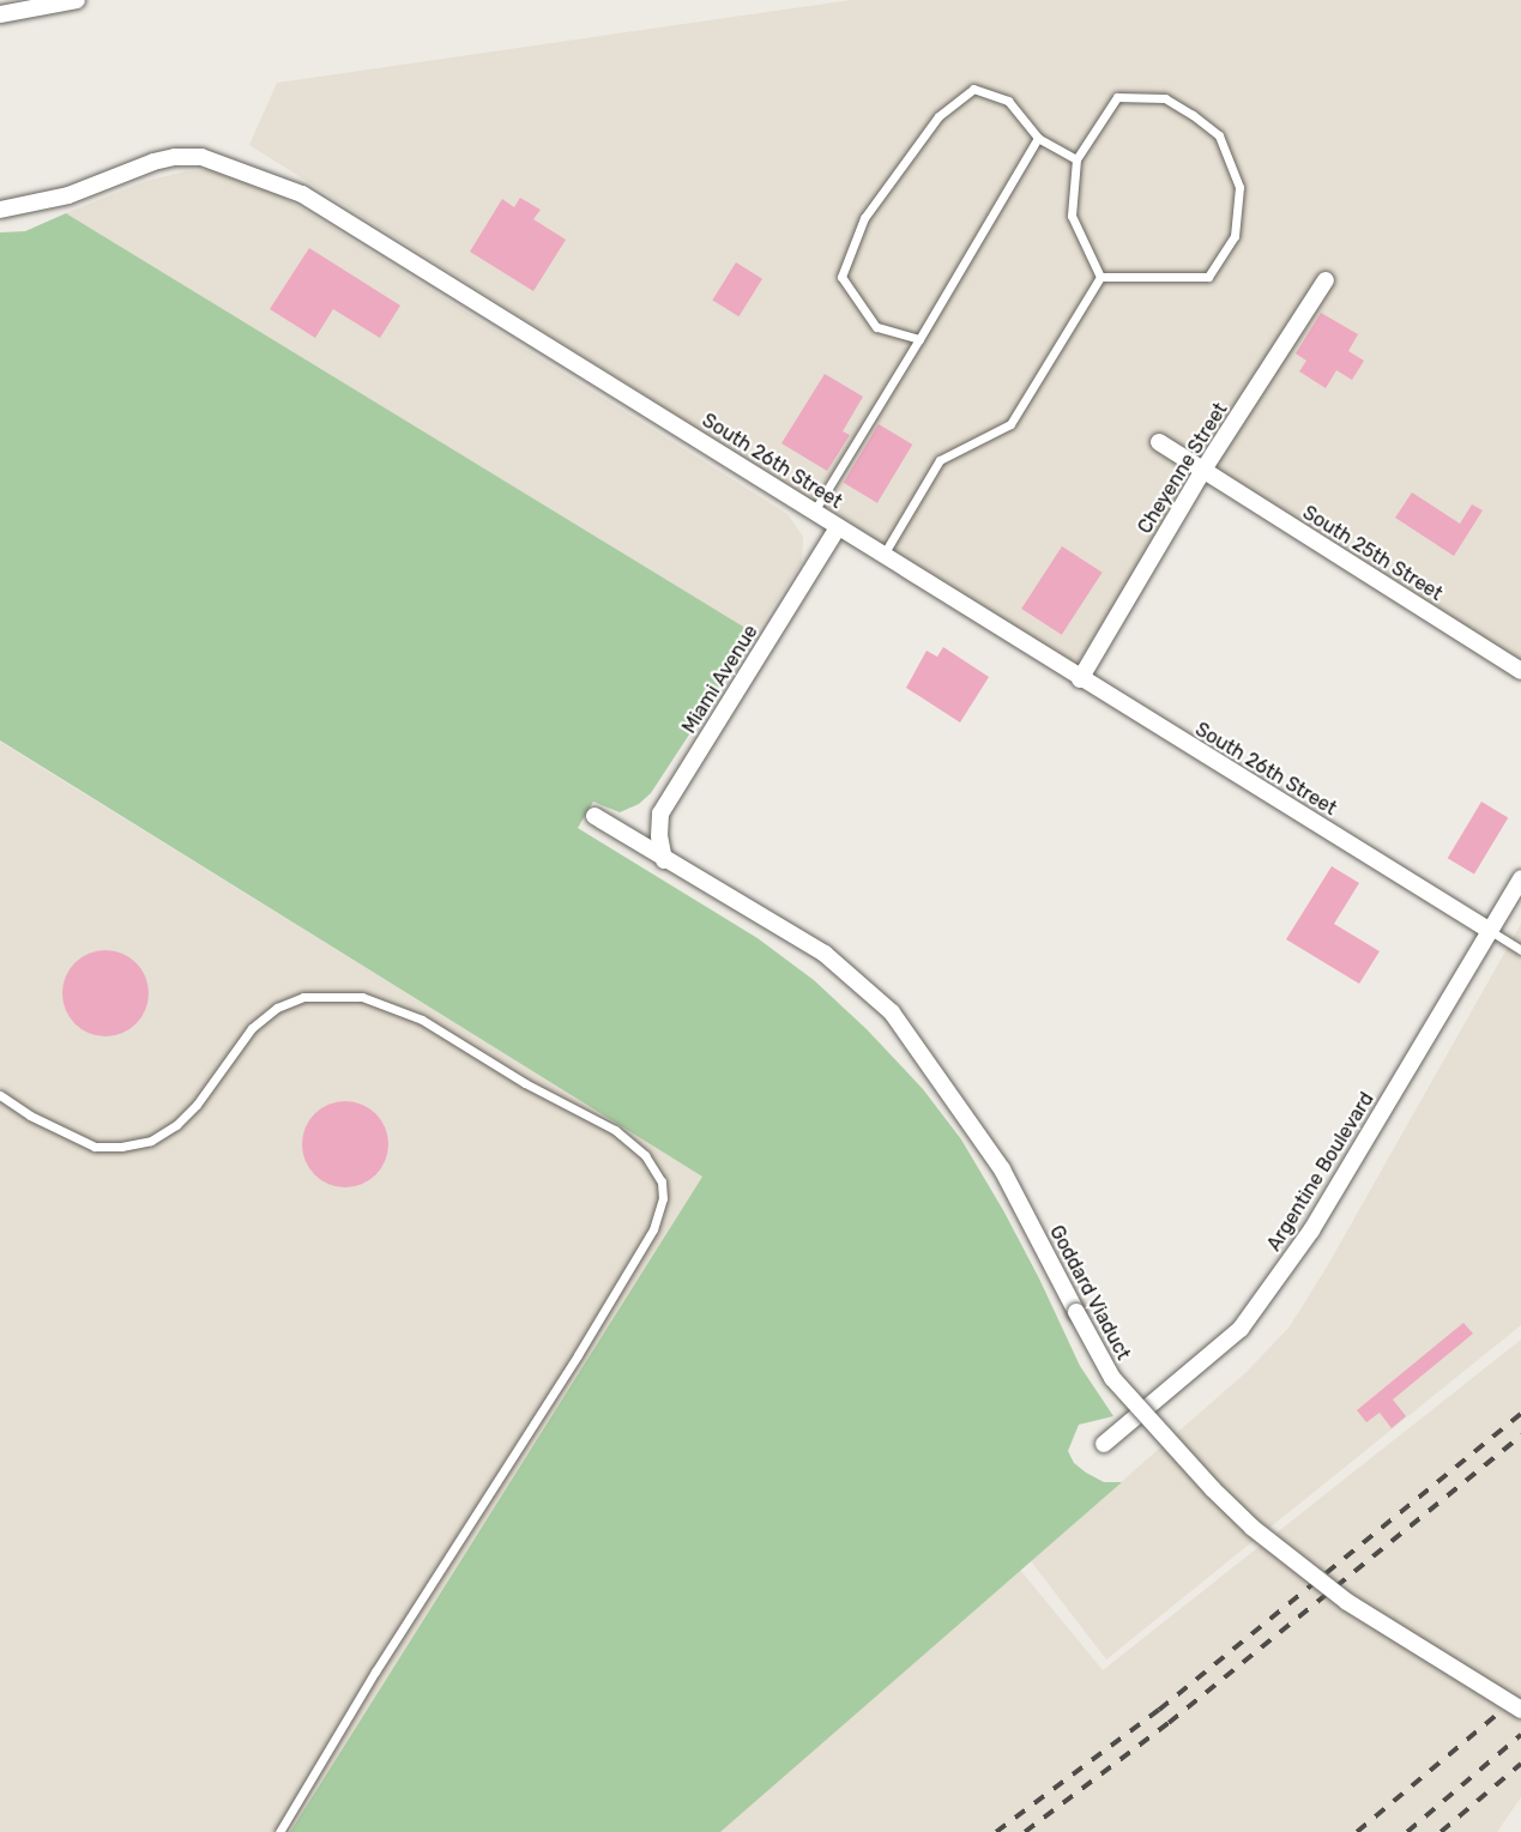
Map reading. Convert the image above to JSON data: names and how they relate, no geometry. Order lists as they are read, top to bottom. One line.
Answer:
{"streets":{"street":["South 26th Street","Cheyenne Street","South 25th Street","Miami Avenue","Argentine Boulevard","Goddard Viaduct"]},"crossings":[["South 26th Street","Cheyenne Street"],["South 26th Street","Miami Avenue"],["South 26th Street","Argentine Boulevard"],["Cheyenne Street","South 25th Street"],["Miami Avenue","Goddard Viaduct"]]}
